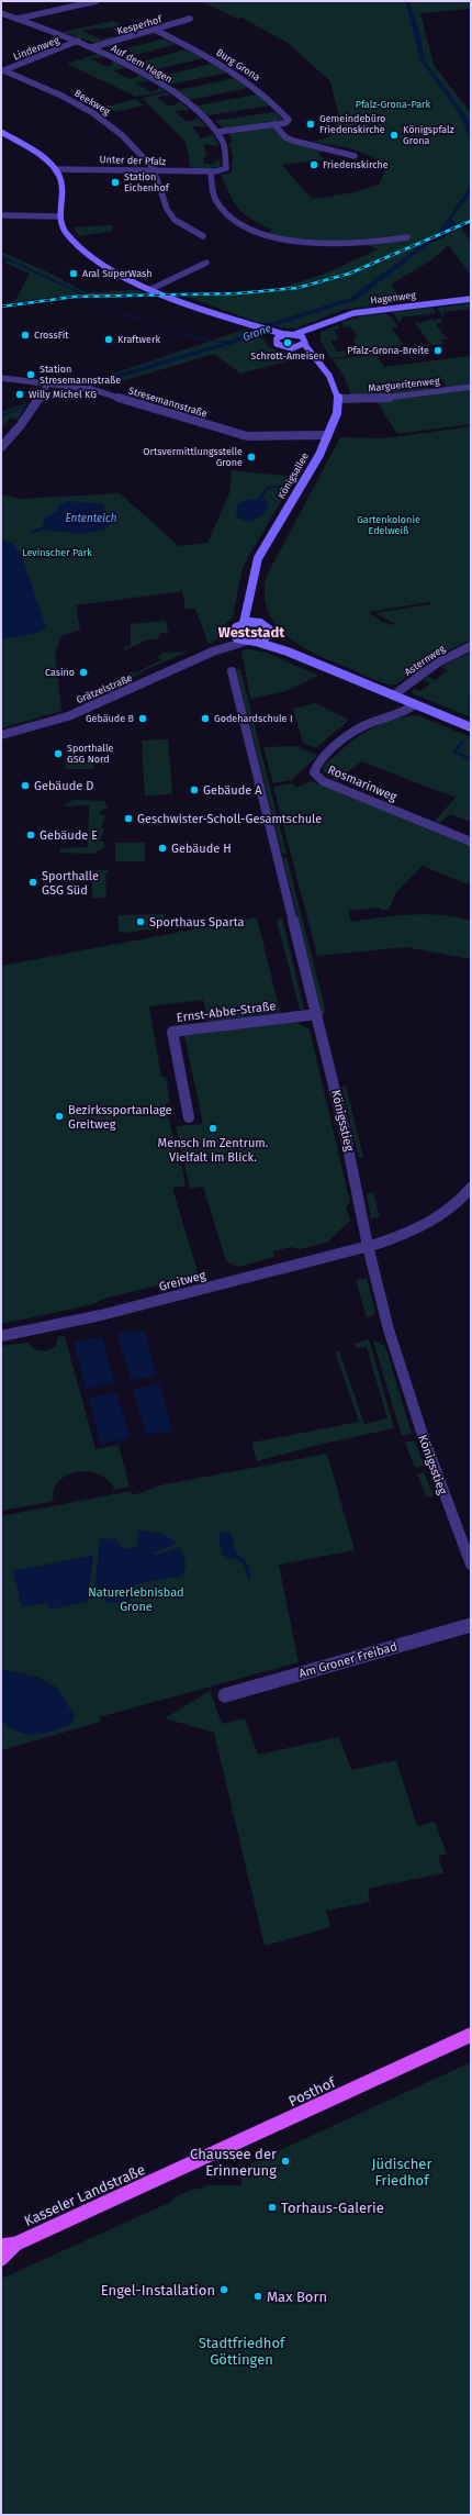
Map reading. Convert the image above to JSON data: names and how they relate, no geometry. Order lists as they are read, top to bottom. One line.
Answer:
{"streets":{"main road":["Posthof","Kasseler Landstraße"],"street":["Kesperhof","Lindenweg","Auf dem Hagen","Burg Grona","Beekweg","Unter der Pfalz","Hagenweg","Margueritenweg","Stresemannstraße","Königsallee","Asternweg","Grätzelstraße","Rosmarinweg","Ernst-Abbe-Straße","Königsstieg","Greitweg","Am Groner Freibad"]},"crossings":[["Kesperhof","Auf dem Hagen"],["Kesperhof","Burg Grona"],["Lindenweg","Auf dem Hagen"],["Lindenweg","Beekweg"],["Auf dem Hagen","Unter der Pfalz"],["Beekweg","Unter der Pfalz"],["Margueritenweg","Königsallee"],["Stresemannstraße","Königsallee"],["Königsallee","Asternweg"],["Königsallee","Grätzelstraße"],["Königsallee","Rosmarinweg"],["Ernst-Abbe-Straße","Königsstieg"],["Königsstieg","Greitweg"],["Posthof","Kasseler Landstraße"]],"districts":["Weststadt"],"water":["Grone","Ententeich"],"parks":["Pfalz-Grona-Park","Gartenkolonie Edelweiß","Levinscher Park","Naturerlebnisbad Grone","Jüdischer Friedhof","Stadtfriedhof Göttingen"],"places":["Gemeindebüro Friedenskirche","Königspfalz Grona","Friedenskirche","Station Eichenhof","Aral SuperWash","CrossFit","Kraftwerk","Schrott-Ameisen","Pfalz-Grona-Breite","Station Stresemannstraße","Willy Michel KG","Ortsvermittlungsstelle Grone","Casino","Gebäude B","Godehardschule I","Sporthalle GSG Nord","Gebäude D","Gebäude A","Geschwister-Scholl-Gesamtschule","Gebäude E","Gebäude H","Sporthalle GSG Süd","Sporthaus Sparta","Bezirkssportanlage Greitweg","Mensch im Zentrum. Vielfalt im Blick.","Chaussee der Erinnerung","Torhaus-Galerie","Engel-Installation","Max Born"]}
